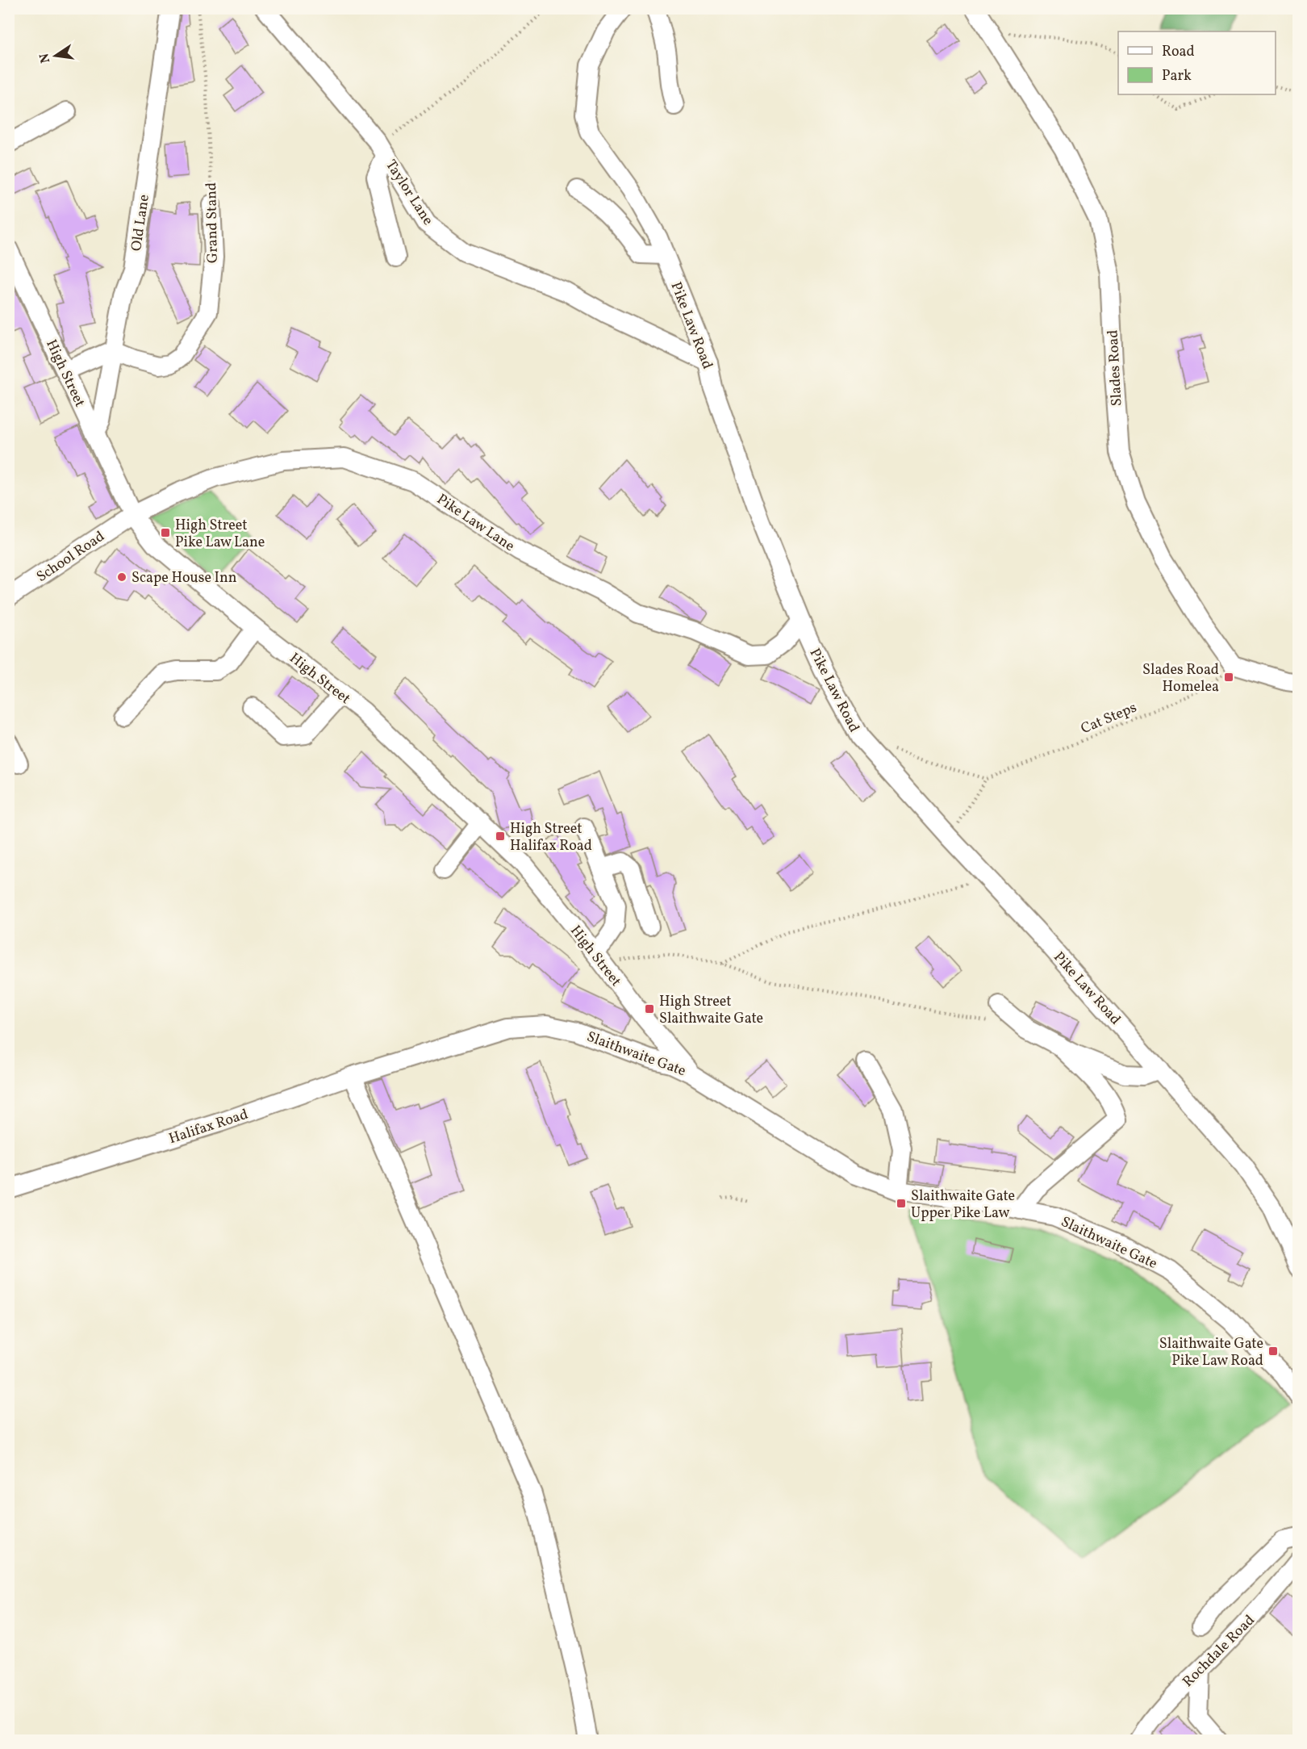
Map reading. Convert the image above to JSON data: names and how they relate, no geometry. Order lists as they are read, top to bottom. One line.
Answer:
{"streets":{"street":["Taylor Lane","Old Lane","Grand Stand","Pike Law Road","Slades Road","High Street","Pike Law Lane","School Road","Slaithwaite Gate","Halifax Road","Rochdale Road"],"path":["Cat Steps"]},"crossings":[["Taylor Lane","Pike Law Road"],["Old Lane","Grand Stand"],["Old Lane","High Street"],["Pike Law Road","Pike Law Lane"],["Slades Road","Cat Steps"],["High Street","Pike Law Lane"],["High Street","School Road"],["High Street","Slaithwaite Gate"],["Pike Law Lane","School Road"],["Slaithwaite Gate","Halifax Road"]],"places":{"transit":["High Street Pike Law Lane","Slades Road Homelea","High Street Halifax Road","High Street Slaithwaite Gate","Slaithwaite Gate Upper Pike Law","Slaithwaite Gate Pike Law Road"],"other":["Scape House Inn"]},"legend":["Road","Park"],"north":"left"}
